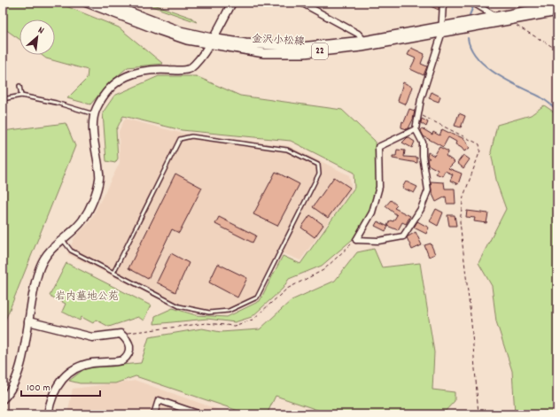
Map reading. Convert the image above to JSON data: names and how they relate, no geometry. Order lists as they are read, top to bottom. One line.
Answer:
{"streets":{"main road":["金沢小松線","22"]},"parks":["岩内墓地公苑"],"scale_bar":"100 m","north":"top right"}
